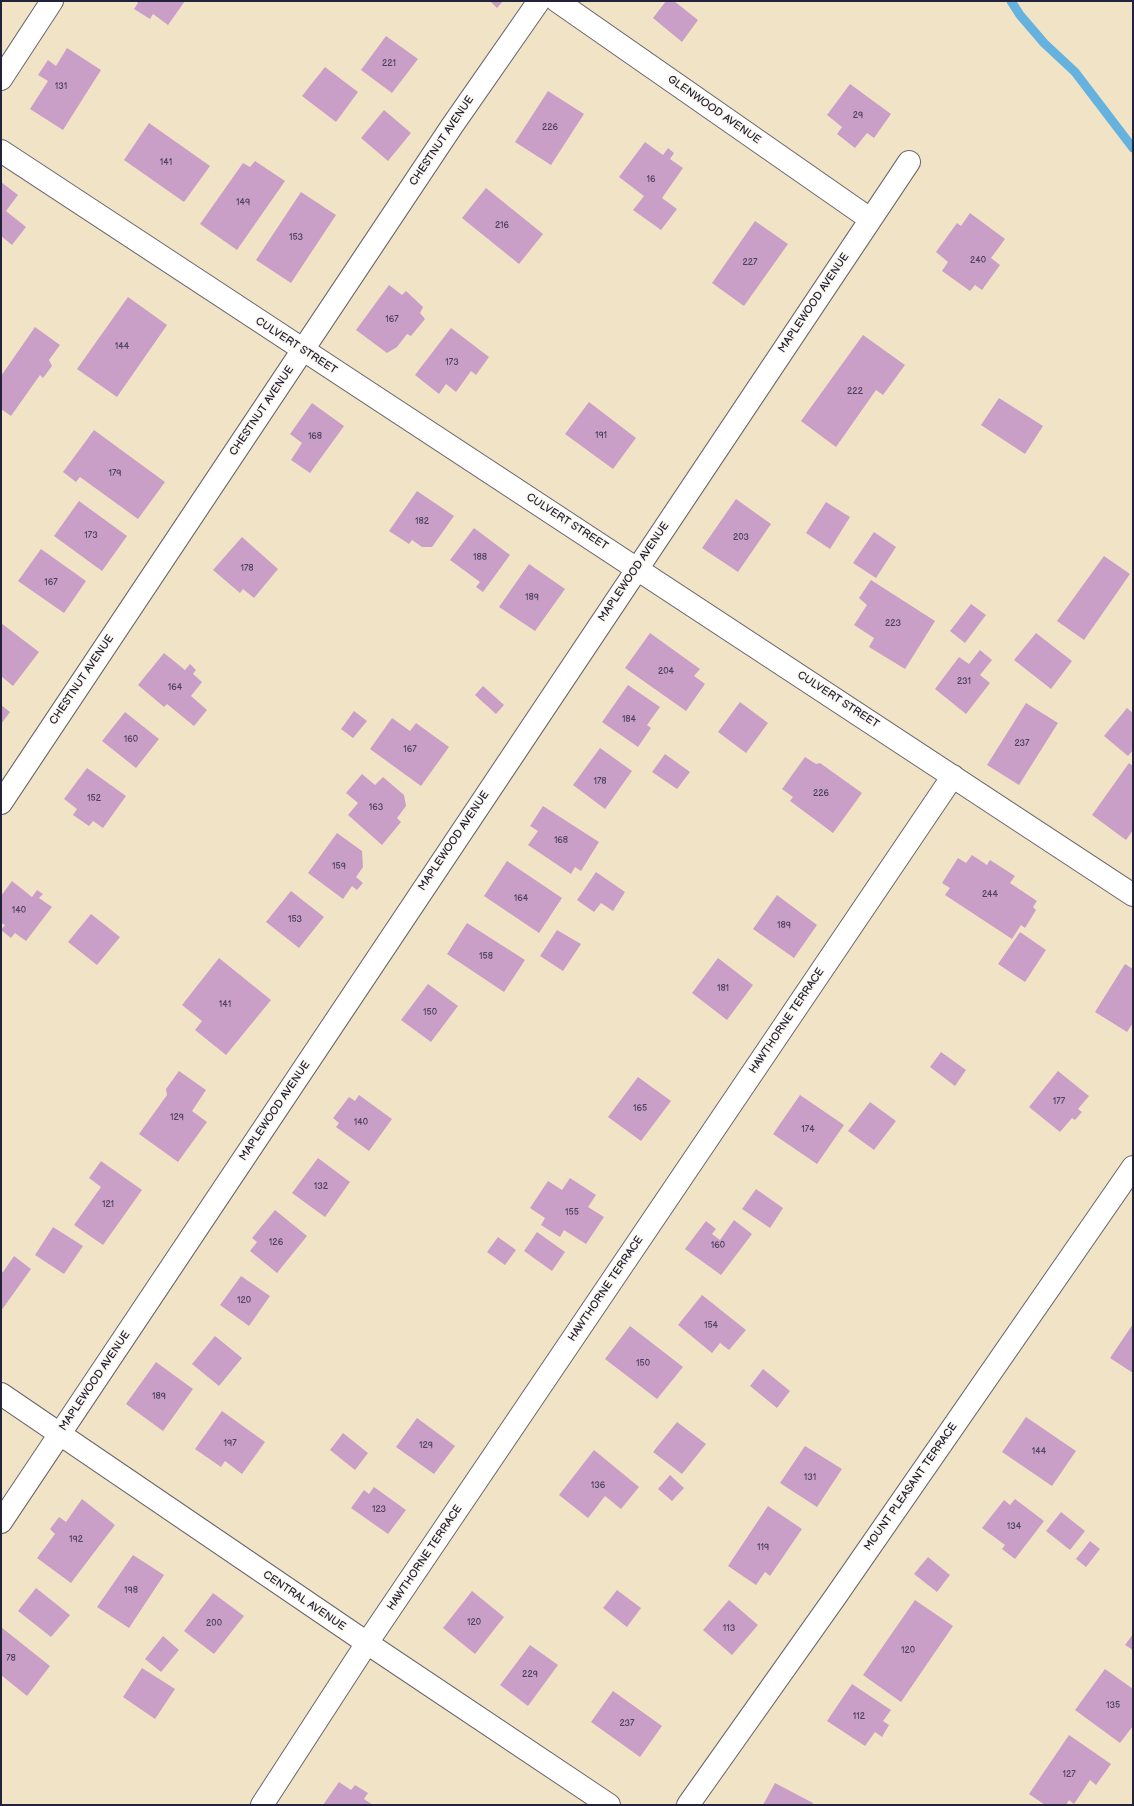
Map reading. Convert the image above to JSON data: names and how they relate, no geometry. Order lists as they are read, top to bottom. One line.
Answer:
{"streets":{"street":["GLENWOOD AVENUE","CHESTNUT AVENUE","MAPLEWOOD AVENUE","CULVERT STREET","HAWTHORNE TERRACE","MOUNT PLEASANT TERRACE","CENTRAL AVENUE"]},"crossings":[["GLENWOOD AVENUE","MAPLEWOOD AVENUE"],["CHESTNUT AVENUE","CULVERT STREET"],["MAPLEWOOD AVENUE","CULVERT STREET"],["MAPLEWOOD AVENUE","CENTRAL AVENUE"],["CULVERT STREET","HAWTHORNE TERRACE"],["HAWTHORNE TERRACE","CENTRAL AVENUE"]],"house_numbers":["221","131","29","226","141","16","149","216","153","240","227","167","144","173","222","191","168","179","182","173","203","188","178","167","189","223","204","231","164","184","160","237","167","178","226","152","163","168","159","244","164","140","153","189","158","181","141","150","177","165","129","140","174","132","121","155","126","160","120","154","150","189","197","129","144","131","136","123","134","192","119","198","120","200","113","120","78","229","135","112","237","127"]}
